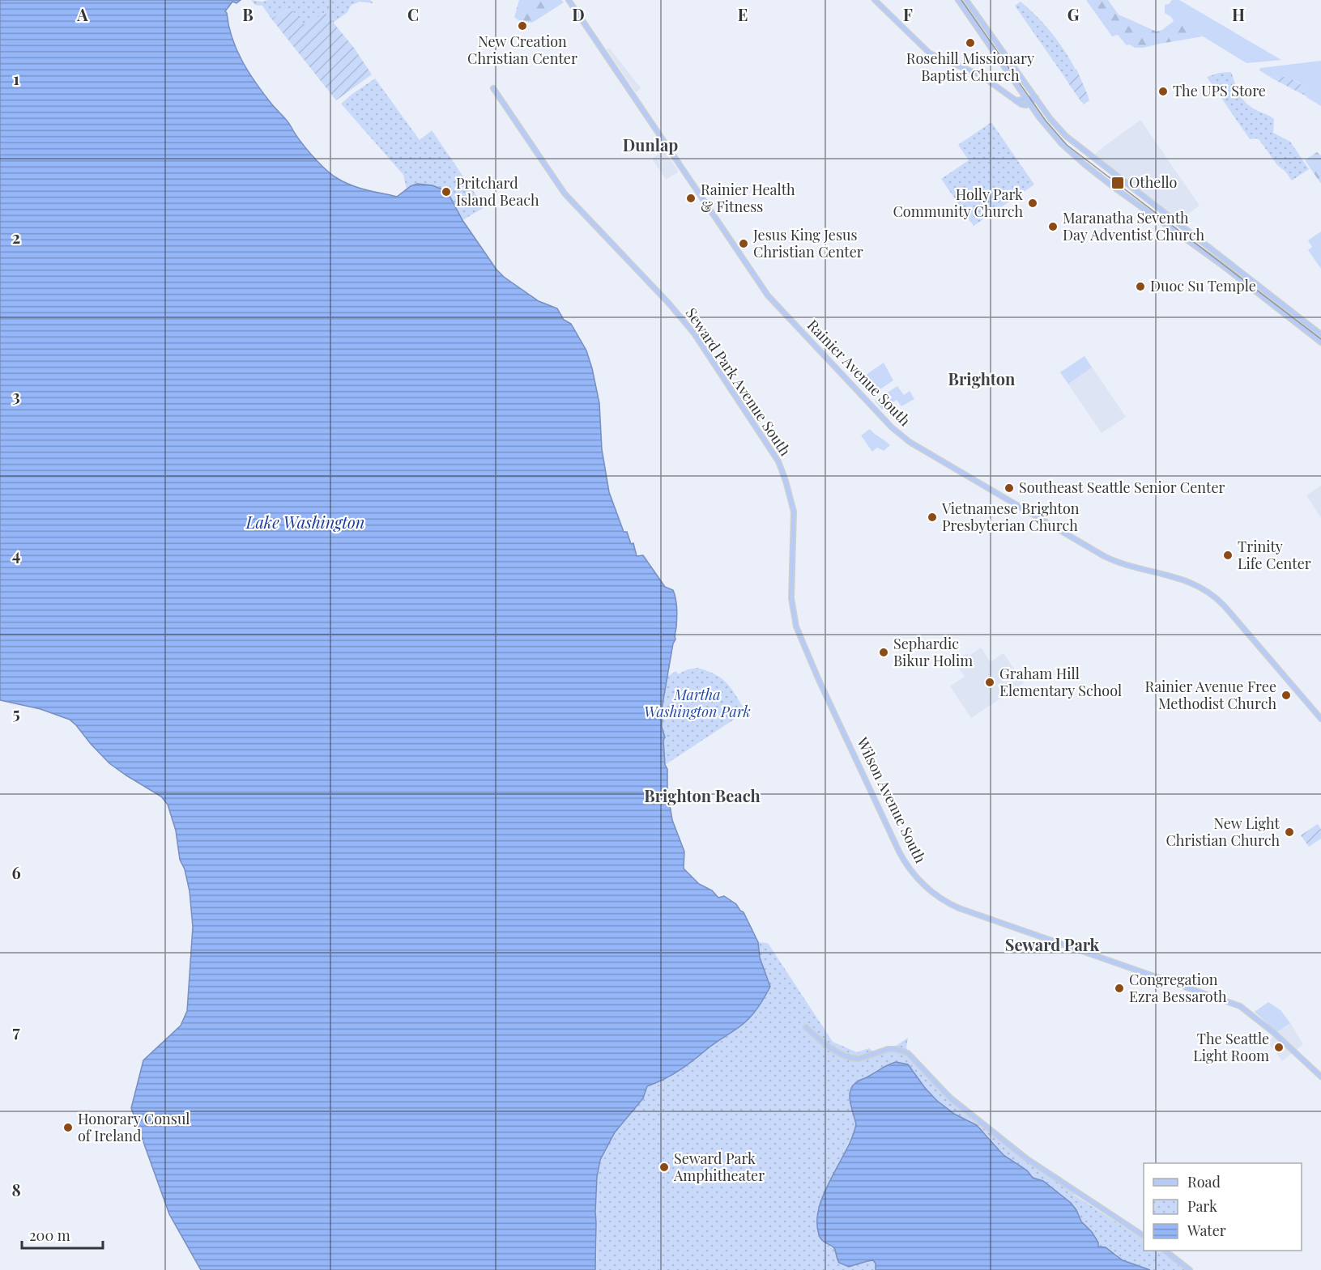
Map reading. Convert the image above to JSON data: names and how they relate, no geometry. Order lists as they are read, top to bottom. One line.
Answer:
{"streets":{"main road":["Rainier Avenue South","Seward Park Avenue South","Wilson Avenue South"]},"crossings":[["Seward Park Avenue South","Wilson Avenue South"]],"districts":["Dunlap","Brighton","Brighton Beach","Seward Park"],"water":["Lake Washington"],"parks":["Martha Washington Park"],"places":{"other":["New Creation Christian Center","Rosehill Missionary Baptist Church","The UPS Store","Pritchard Island Beach","Rainier Health & Fitness","Holly Park Community Church","Maranatha Seventh Day Adventist Church","Jesus King Jesus Christian Center","Duoc Su Temple","Southeast Seattle Senior Center","Vietnamese Brighton Presbyterian Church","Trinity Life Center","Sephardic Bikur Holim","Graham Hill Elementary School","Rainier Avenue Free Methodist Church","New Light Christian Church","Congregation Ezra Bessaroth","The Seattle Light Room","Honorary Consul of Ireland","Seward Park Amphitheater"],"transit":["Othello"]},"legend":["Road","Park","Water"],"scale_bar":"200 m","grid":{"columns":["A","B","C","D","E","F","G","H"],"rows":["1","2","3","4","5","6","7","8"]}}
